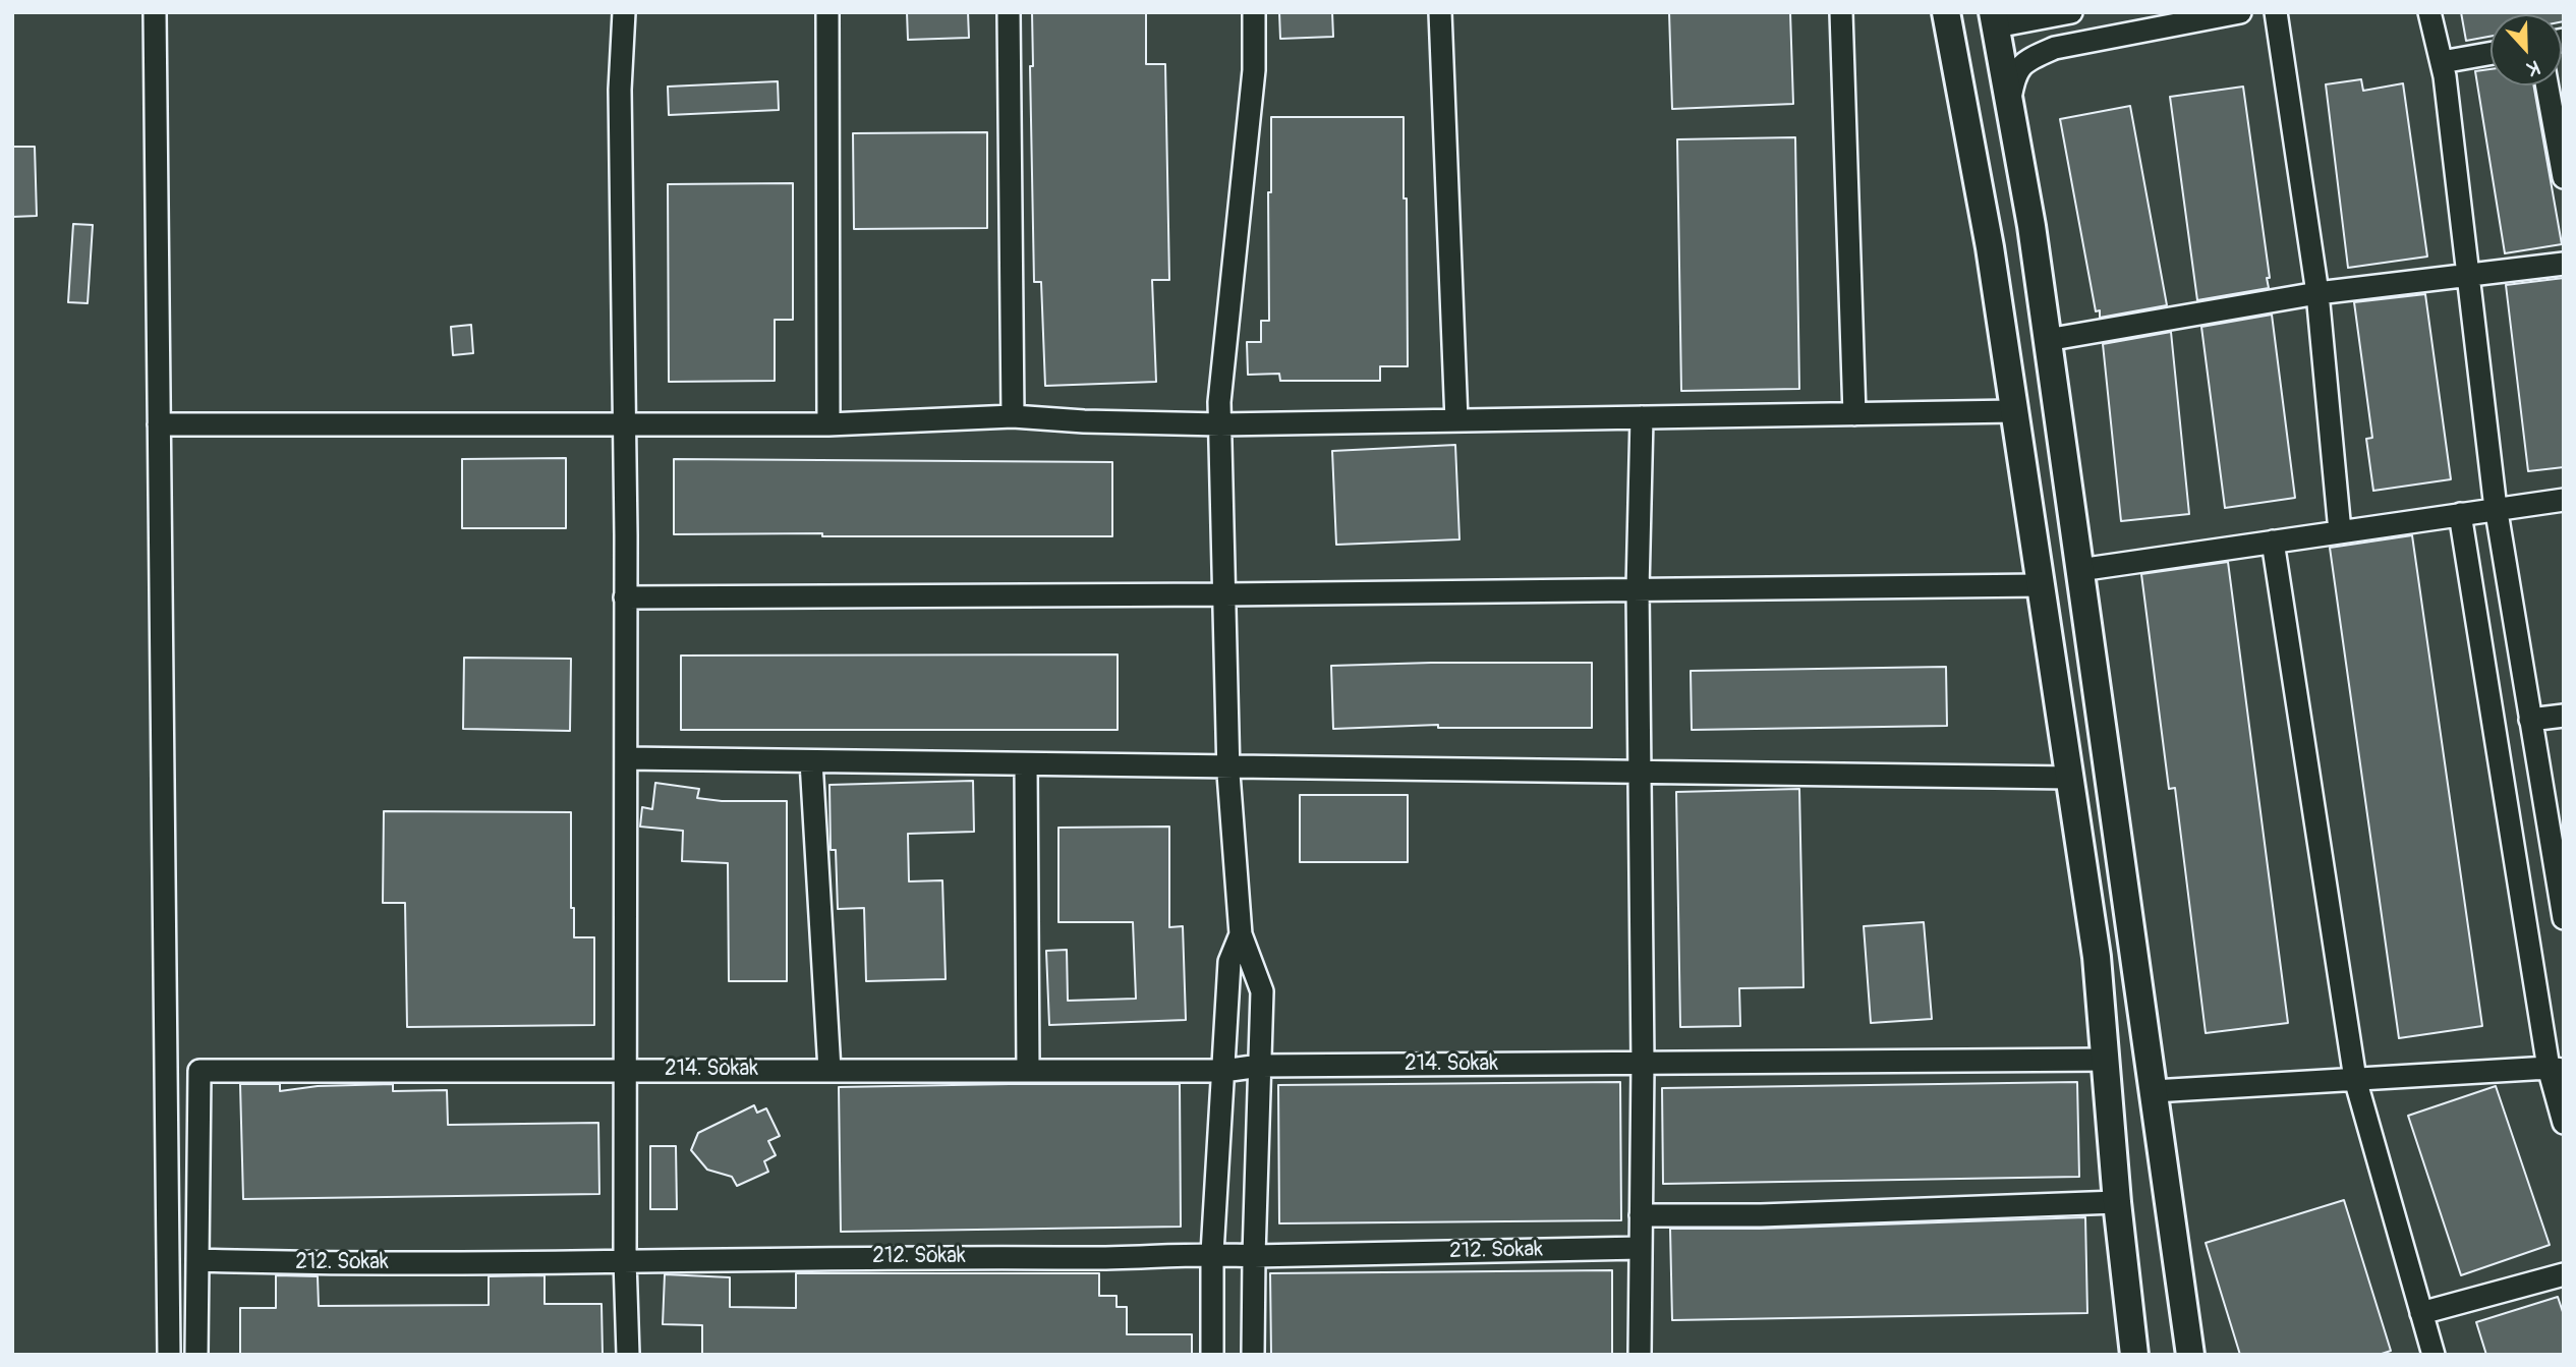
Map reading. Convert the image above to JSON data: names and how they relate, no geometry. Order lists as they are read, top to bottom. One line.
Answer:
{"streets":{"street":["214. Sokak","212. Sokak"]},"crossings":[["214. Sokak","212. Sokak"]],"north":"bottom"}
